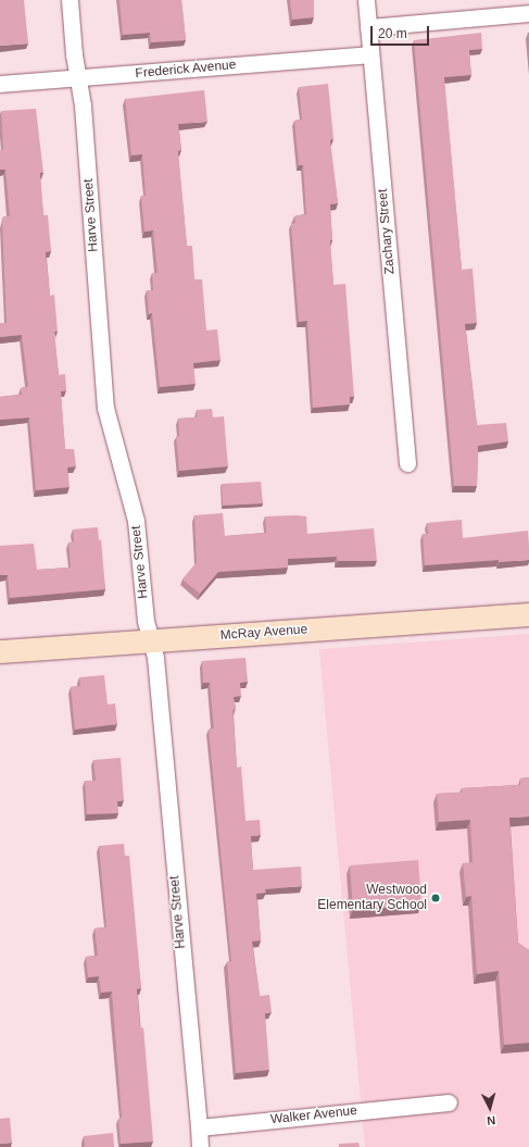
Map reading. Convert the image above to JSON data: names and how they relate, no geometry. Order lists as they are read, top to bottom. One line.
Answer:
{"streets":{"street":["Frederick Avenue","Harve Street","Zachary Street","McRay Avenue","Walker Avenue"]},"crossings":[["Frederick Avenue","Harve Street"],["Frederick Avenue","Zachary Street"],["Harve Street","McRay Avenue"],["Harve Street","Walker Avenue"]],"places":["Westwood Elementary School"],"scale_bar":"20 m","north":"bottom"}
